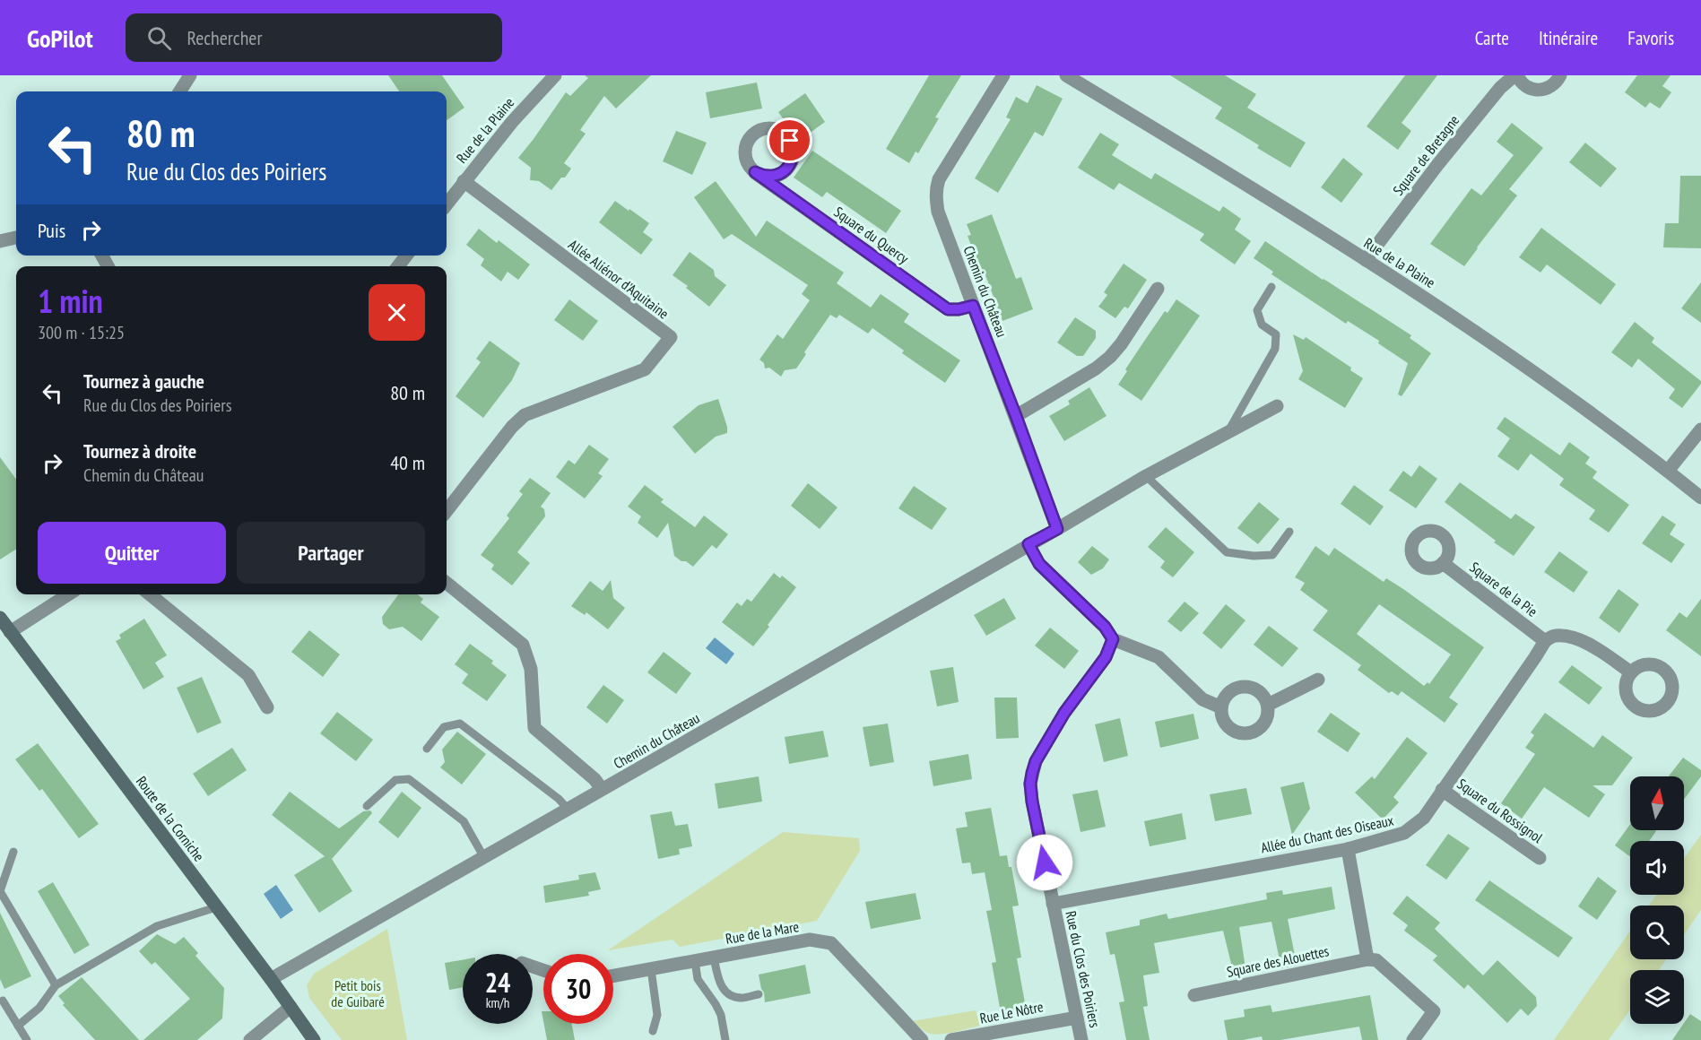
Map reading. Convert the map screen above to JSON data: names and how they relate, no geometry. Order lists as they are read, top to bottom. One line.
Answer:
{"streets":{"street":["Rue de la Plaine","Square de Bretagne","Square du Quercy","Allée Aliénor d'Aquitaine","Chemin du Château","Square de la Pie","Square du Rossignol","Route de la Corniche","Allée du Chant des Oiseaux","Rue de la Mare","Square des Alouettes","Rue du Clos des Poiriers","Rue Le Nôtre"]},"crossings":[["Rue de la Plaine","Square de Bretagne"],["Rue de la Plaine","Allée Aliénor d'Aquitaine"],["Square du Quercy","Chemin du Château"],["Chemin du Château","Route de la Corniche"],["Square de la Pie","Allée du Chant des Oiseaux"],["Square du Rossignol","Allée du Chant des Oiseaux"],["Allée du Chant des Oiseaux","Rue du Clos des Poiriers"],["Rue du Clos des Poiriers","Rue Le Nôtre"]],"parks":["Petit bois de Guibaré"],"north":"top","page":{"header":"GoPilot","search":"Rechercher","nav":["Carte","Itinéraire","Favoris"],"turn":["80 m","Rue du Clos des Poiriers"],"then":"Puis","heading":["1 min","300 m · 15:25"],"list":[{"name":"Tournez à gauche","note":"Rue du Clos des Poiriers","value":"80 m"},{"name":"Tournez à droite","note":"Chemin du Château","value":"40 m"}],"buttons":["Quitter","Partager"],"speed":"24 km/h","limit":"30"}}
